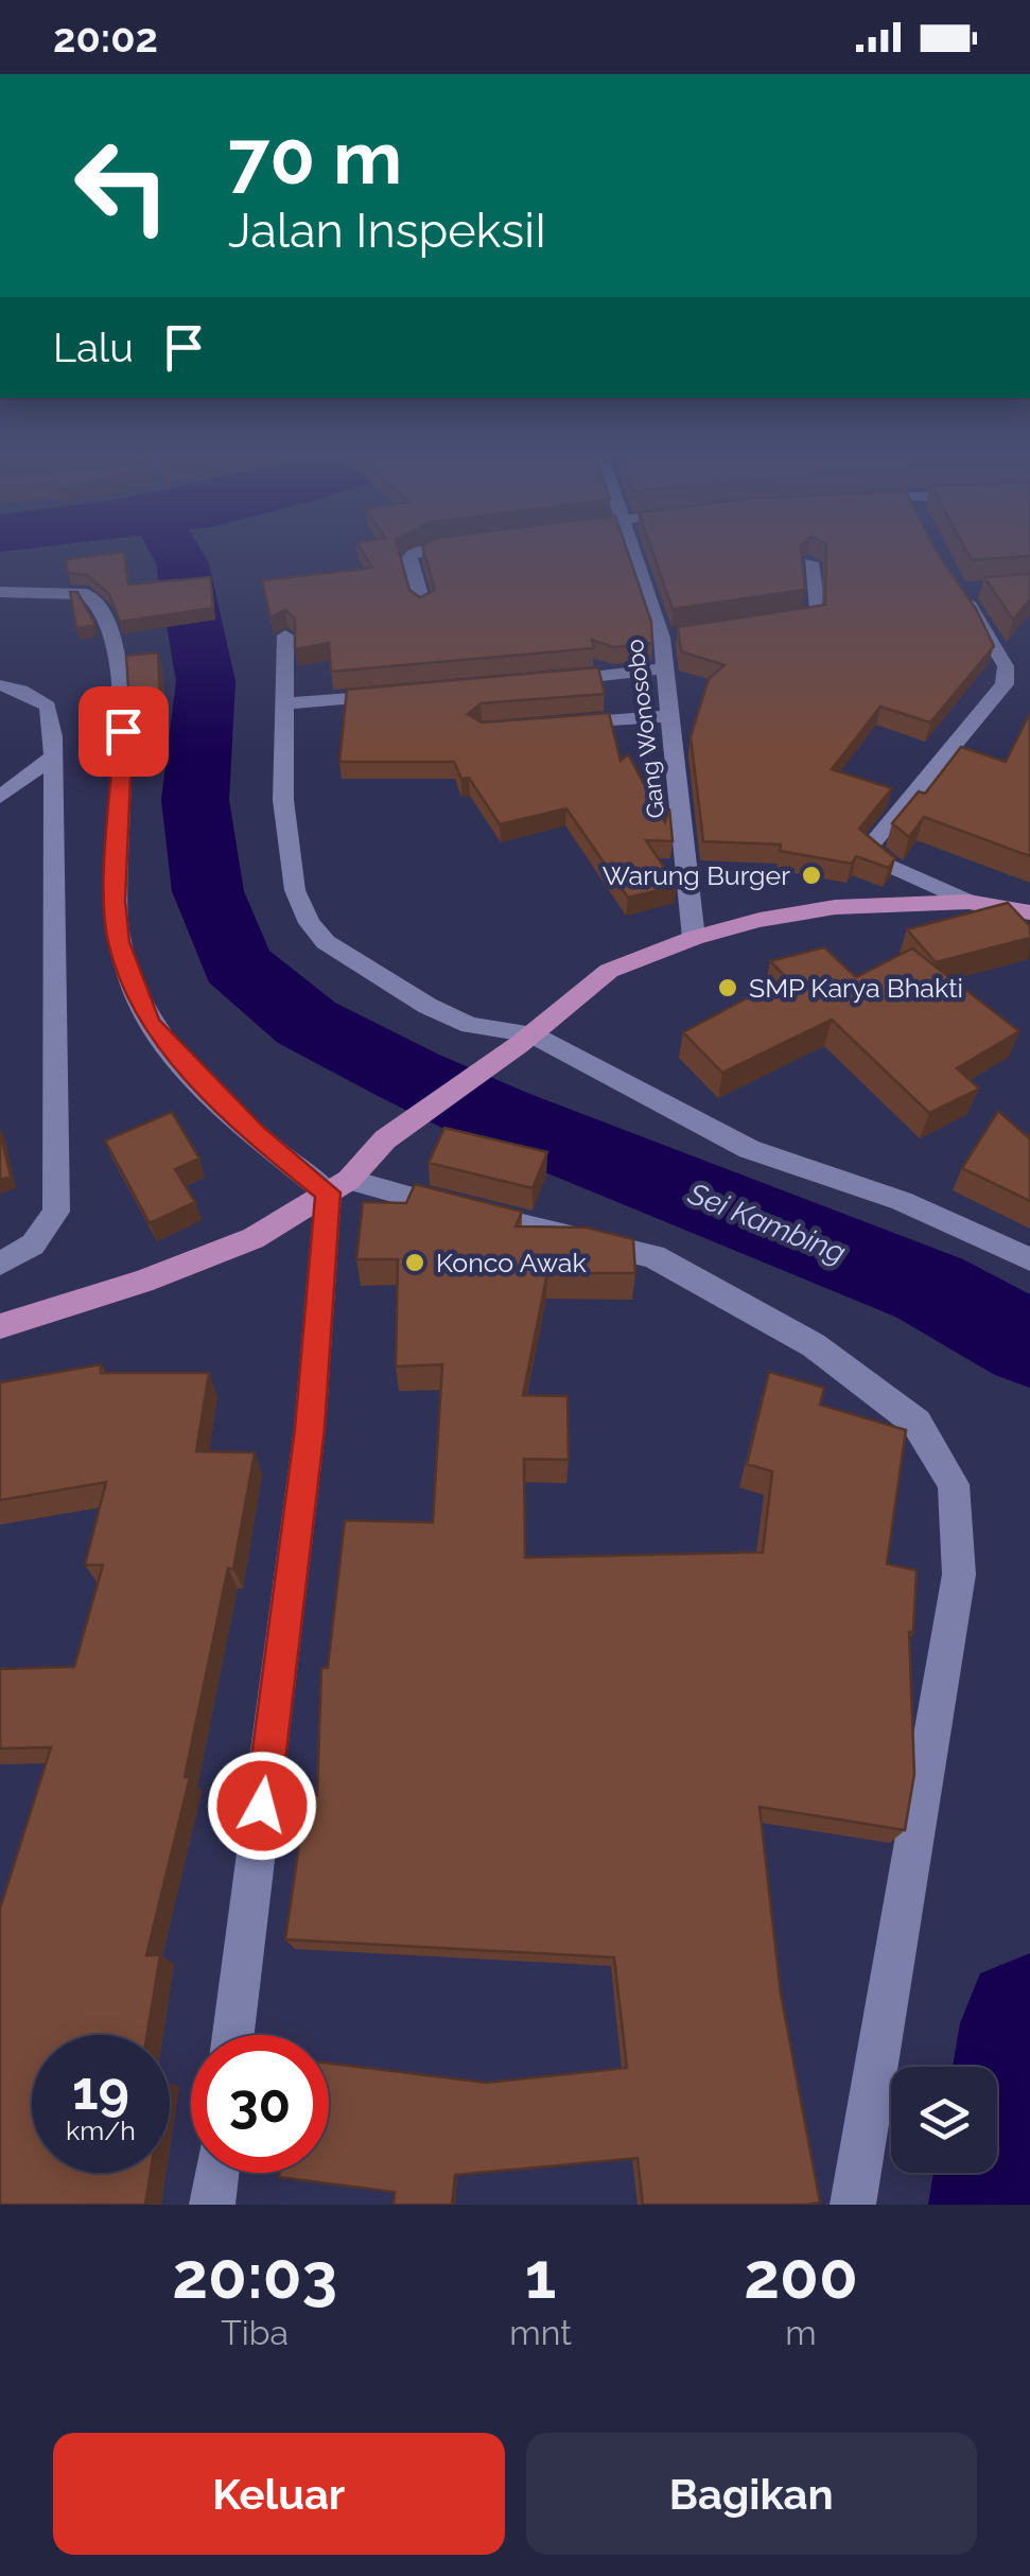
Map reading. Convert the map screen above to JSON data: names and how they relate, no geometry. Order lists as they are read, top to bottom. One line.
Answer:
{"streets":{"street":["Gang Wonosobo"]},"water":["Sei Kambing"],"places":["Warung Burger","SMP Karya Bhakti","Konco Awak"],"page":{"status":"20:02","turn":["70 m","Jalan InspeksiI"],"then":"Lalu","speed":"19 km/h","limit":"30","eta":["20:03","Tiba","1","mnt","200","m"],"buttons":["Keluar","Bagikan"]}}
